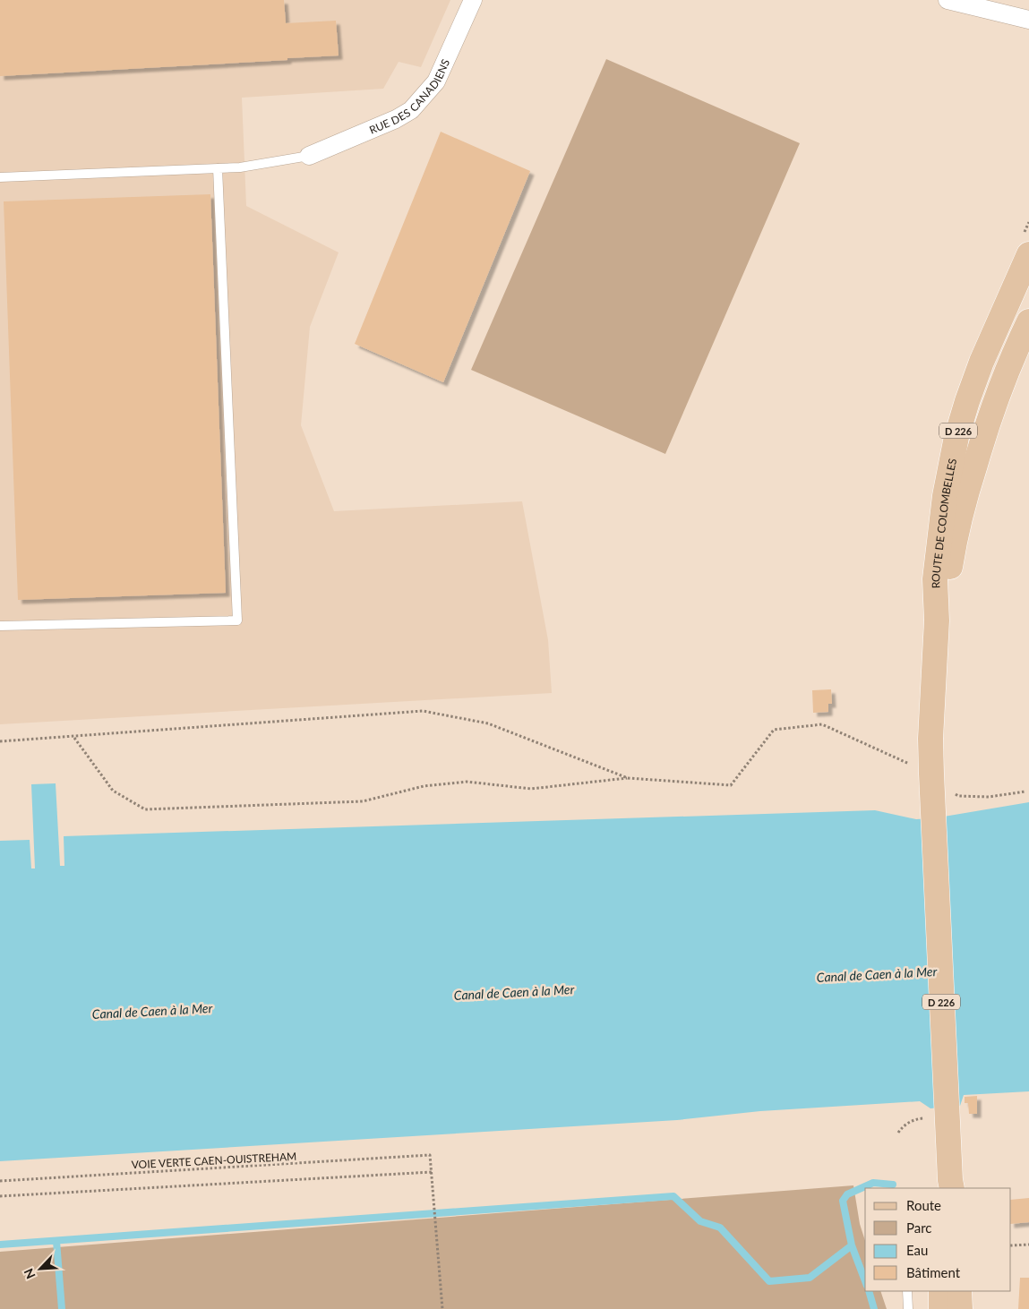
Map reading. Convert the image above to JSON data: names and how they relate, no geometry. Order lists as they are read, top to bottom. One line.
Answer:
{"streets":{"main road":["D 226","ROUTE DE COLOMBELLES"],"street":["RUE DES CANADIENS"],"path":["VOIE VERTE CAEN-OUISTREHAM"]},"crossings":[["D 226","ROUTE DE COLOMBELLES"]],"water":["Canal de Caen à la Mer"],"legend":["Route","Parc","Eau","Bâtiment"],"north":"bottom left"}
